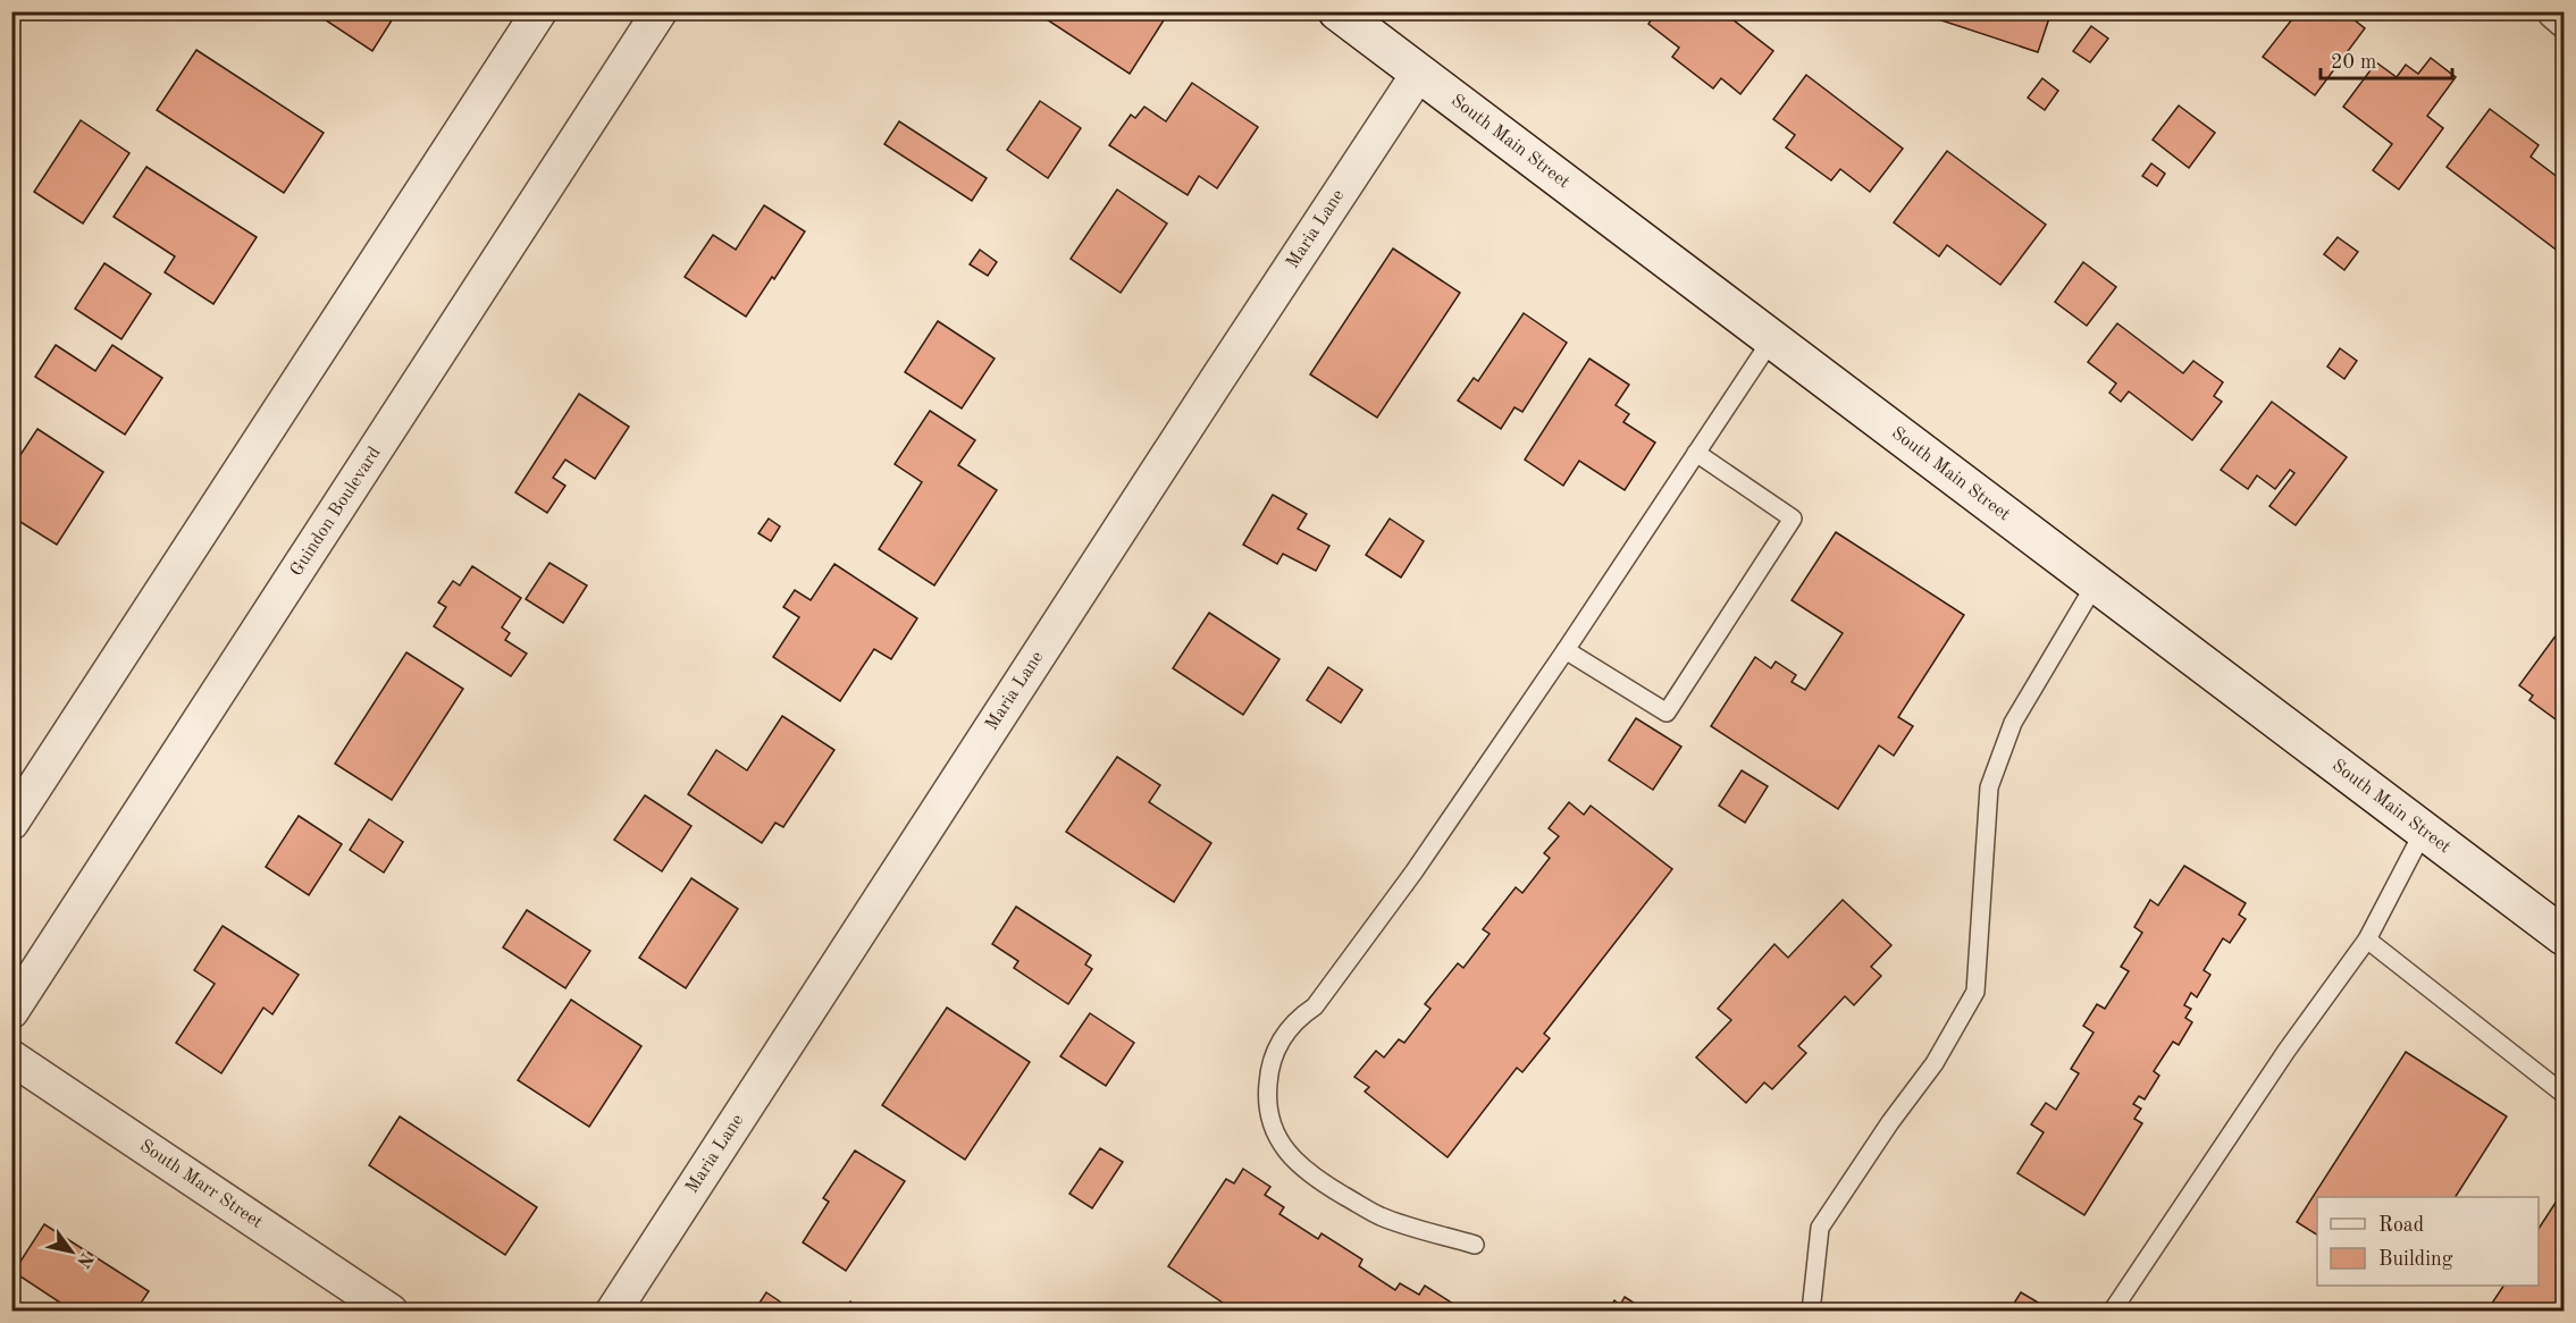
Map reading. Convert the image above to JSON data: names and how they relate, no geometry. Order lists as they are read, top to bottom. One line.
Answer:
{"streets":{"main road":["South Main Street"],"street":["Maria Lane","Guindon Boulevard","South Marr Street"]},"crossings":[["South Main Street","Maria Lane"]],"legend":["Road","Building"],"scale_bar":"20 m","north":"bottom right"}
